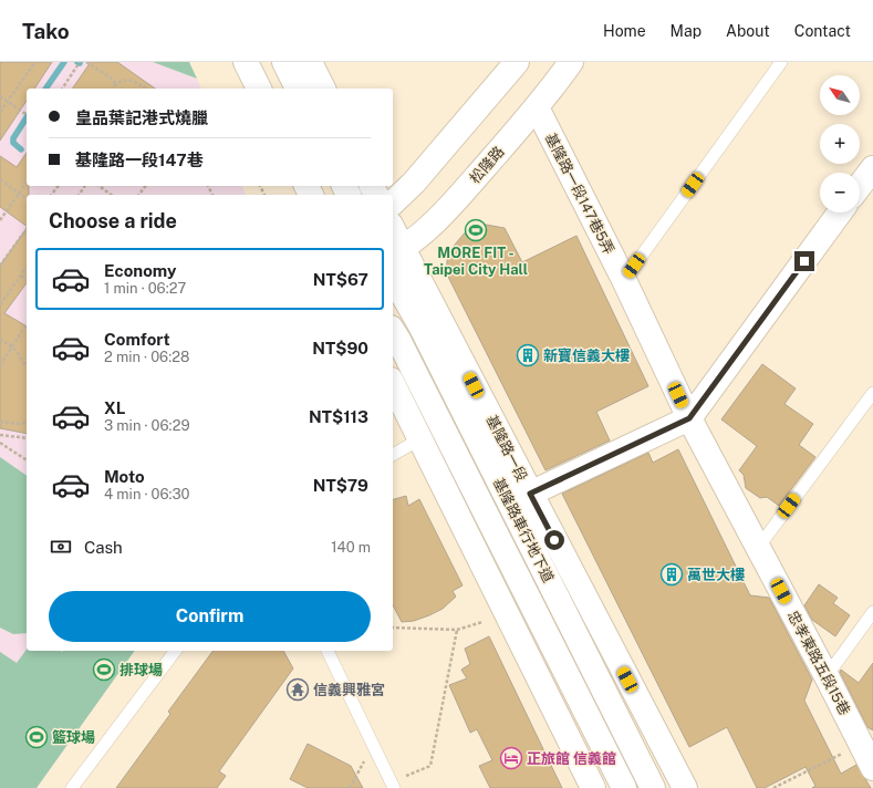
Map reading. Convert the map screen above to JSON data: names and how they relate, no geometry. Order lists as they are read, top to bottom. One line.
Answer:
{"streets":{"main road":["松隆路","基隆路一段147巷5弄","基隆路一段","基隆路車行地下道","忠孝東路五段15巷"]},"crossings":[["松隆路","基隆路一段147巷5弄"],["松隆路","基隆路一段"],["基隆路一段147巷5弄","忠孝東路五段15巷"]],"places":{"sports":["MORE FIT - Taipei City Hall","排球場","籃球場"],"building":["新寶信義大樓","萬世大樓"],"temple":["信義興雅宮"],"hotel":["正旅館 信義館"]},"north":"top left","page":{"header":"Tako","nav":["Home","Map","About","Contact"],"map_buttons":["+","−"],"banner":["皇品葉記港式燒臘","基隆路一段147巷"],"heading":"Choose a ride","list":[{"name":"Economy","note":"1 min · 06:27","value":"NT$67"},{"name":"Comfort","note":"2 min · 06:28","value":"NT$90"},{"name":"XL","note":"3 min · 06:29","value":"NT$113"},{"name":"Moto","note":"4 min · 06:30","value":"NT$79"}],"pay":["Cash","140 m"],"buttons":"Confirm"}}
